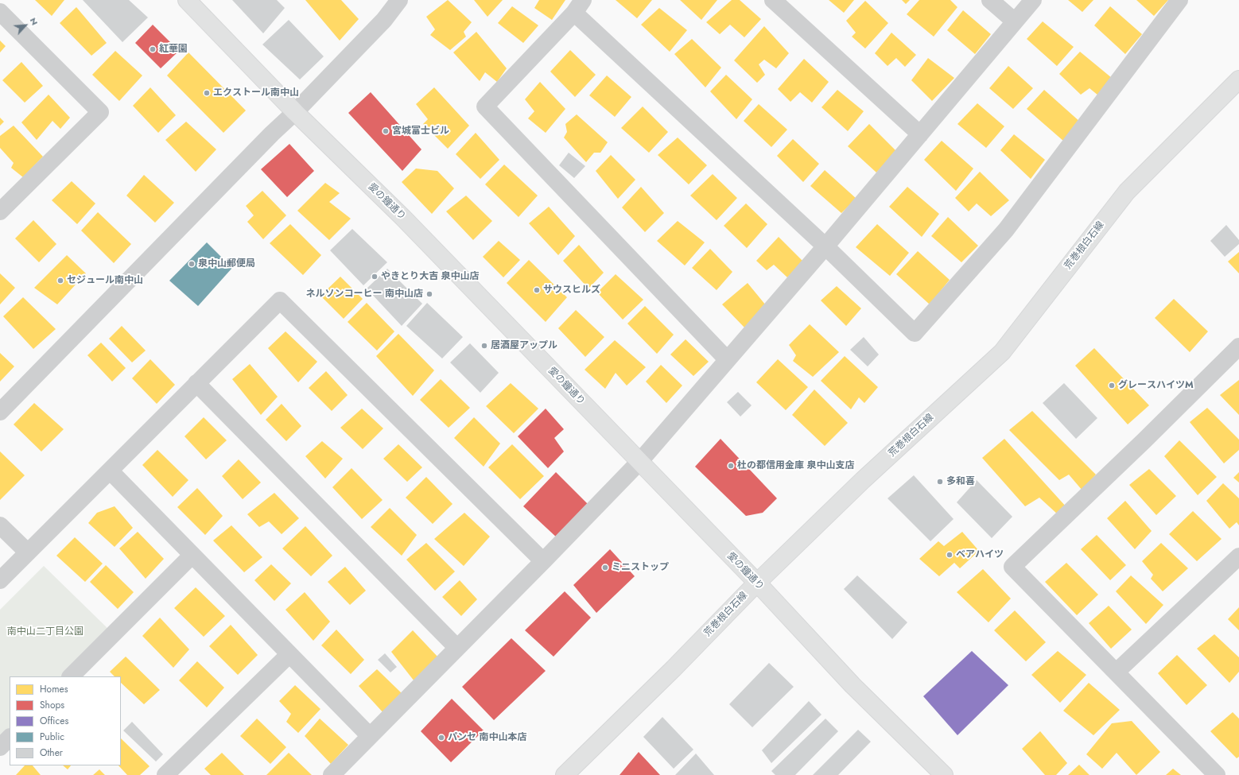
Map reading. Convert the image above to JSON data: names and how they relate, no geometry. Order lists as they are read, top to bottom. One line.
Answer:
{"streets":{"street":["愛の鐘通り","荒巻根白石線"]},"crossings":[["愛の鐘通り","荒巻根白石線"]],"parks":["南中山二丁目公園"],"places":["紅華園","エクストール南中山","宮城富士ビル","泉中山郵便局","やきとり大吉 泉中山店","セジュール南中山","サウスヒルズ","ネルソンコーヒー 南中山店","居酒屋アップル","グレースハイツM","杜の都信用金庫 泉中山支店","多和喜","ベアハイツ","ミニストップ","パンセ 南中山本店"],"legend":["Homes","Shops","Offices","Public","Other"],"north":"top right"}
